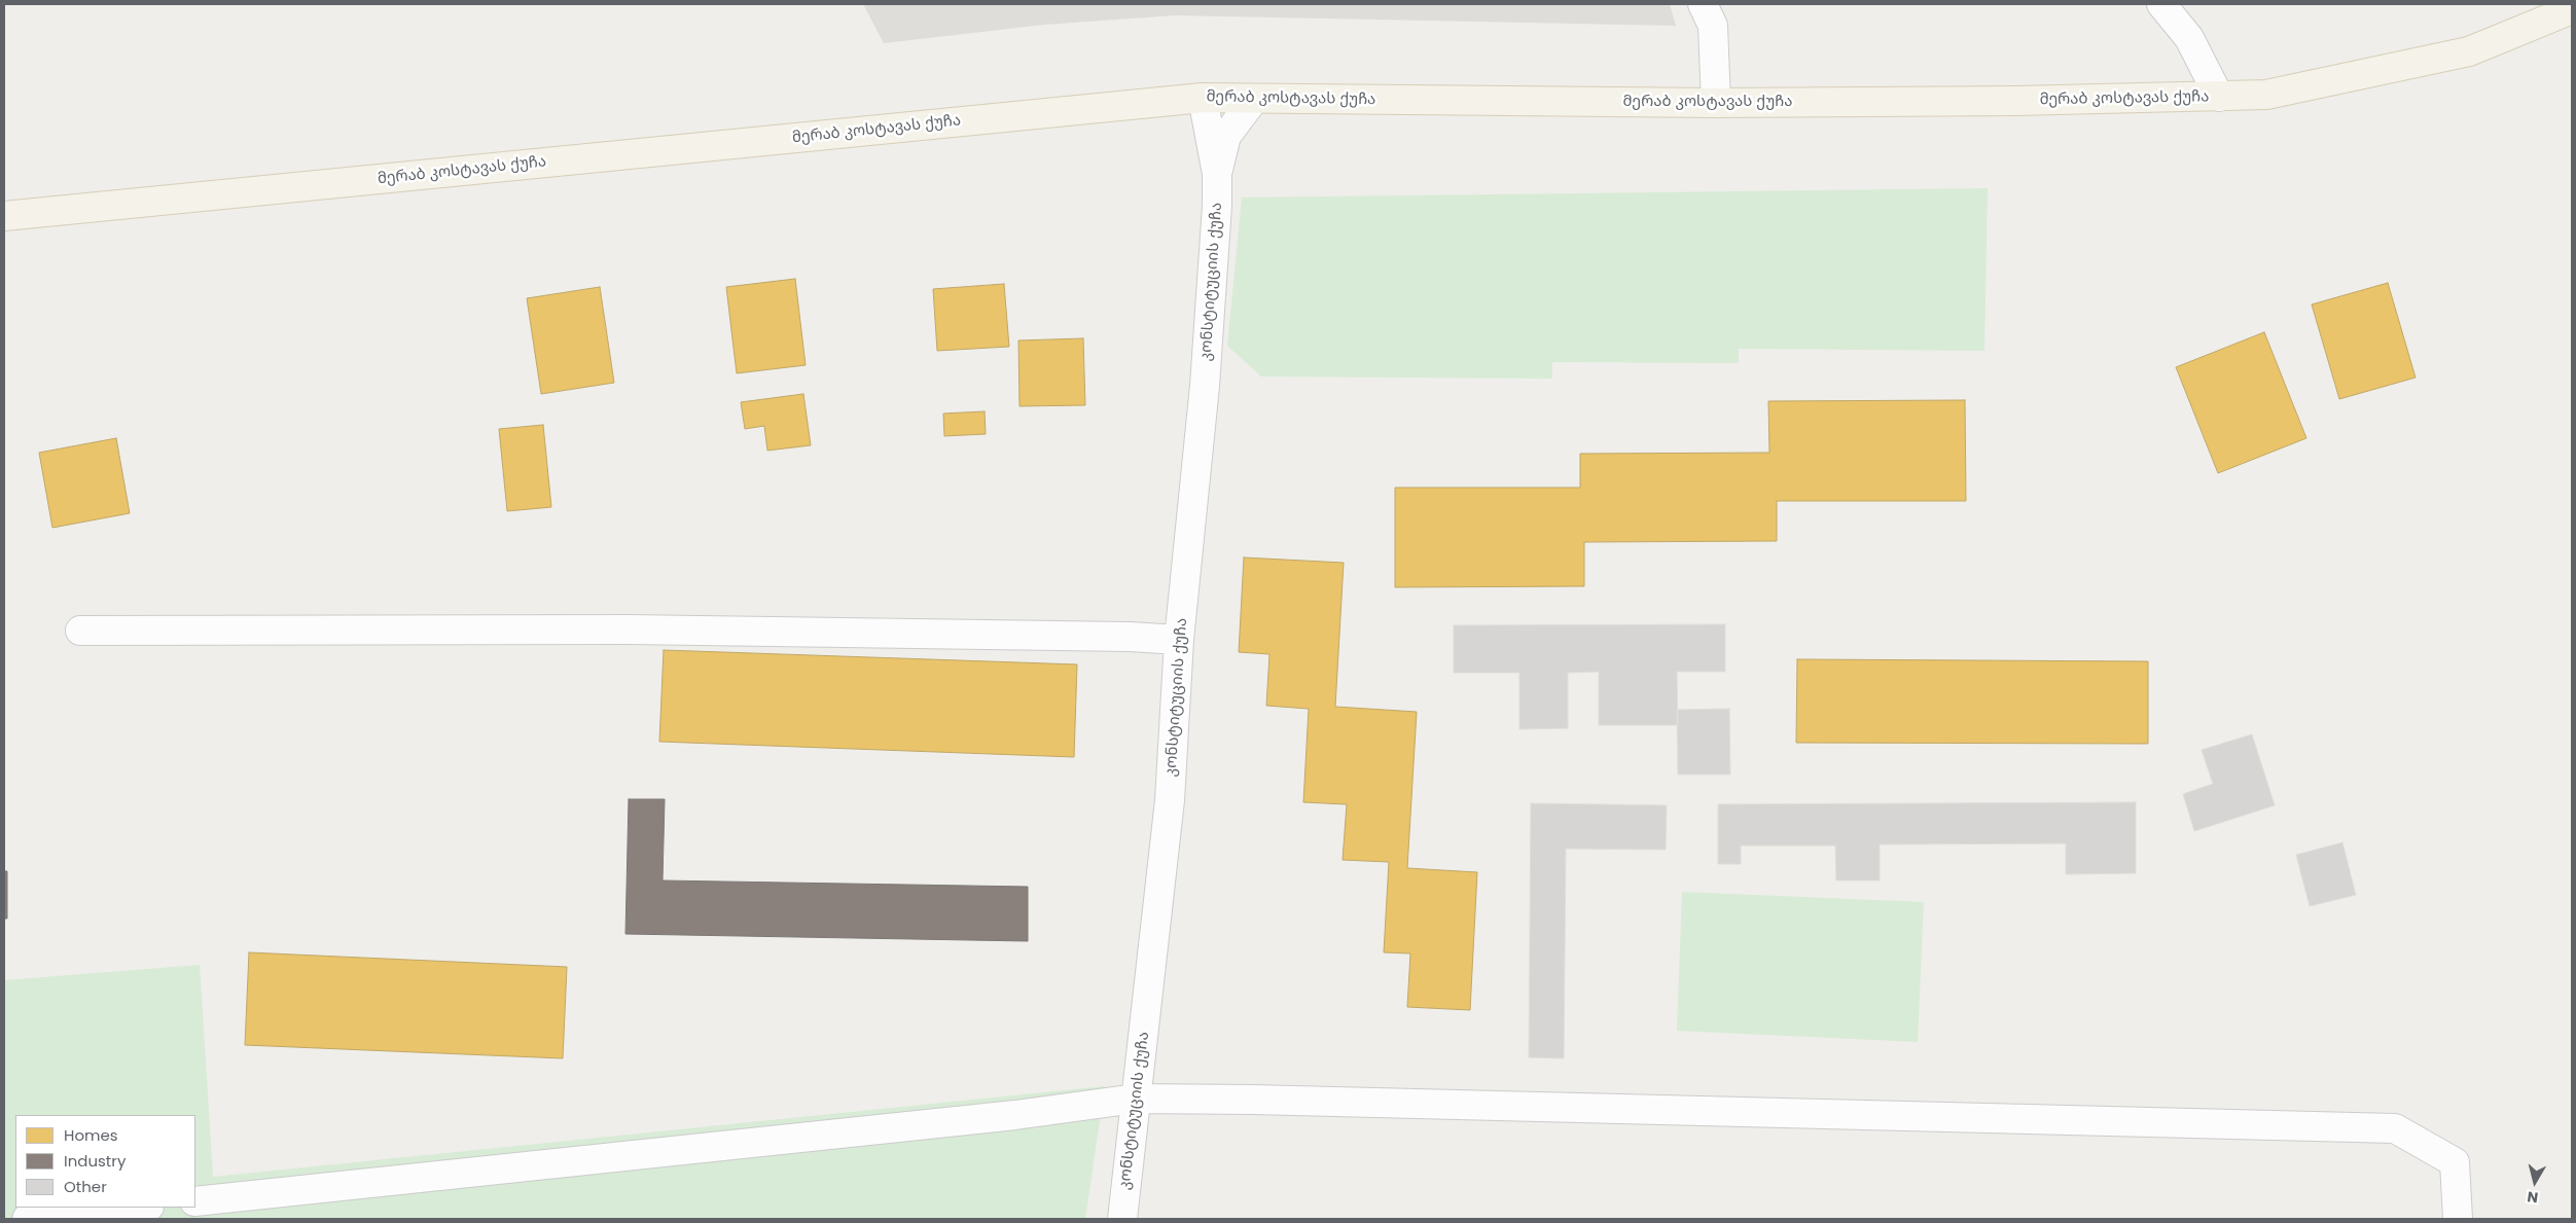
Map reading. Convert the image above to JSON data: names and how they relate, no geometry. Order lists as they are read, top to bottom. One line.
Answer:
{"streets":{"main road":["მერაბ კოსტავას ქუჩა"],"street":["კონსტიტუციის ქუჩა"]},"crossings":[["მერაბ კოსტავას ქუჩა","კონსტიტუციის ქუჩა"]],"legend":["Homes","Industry","Other"],"north":"bottom"}
